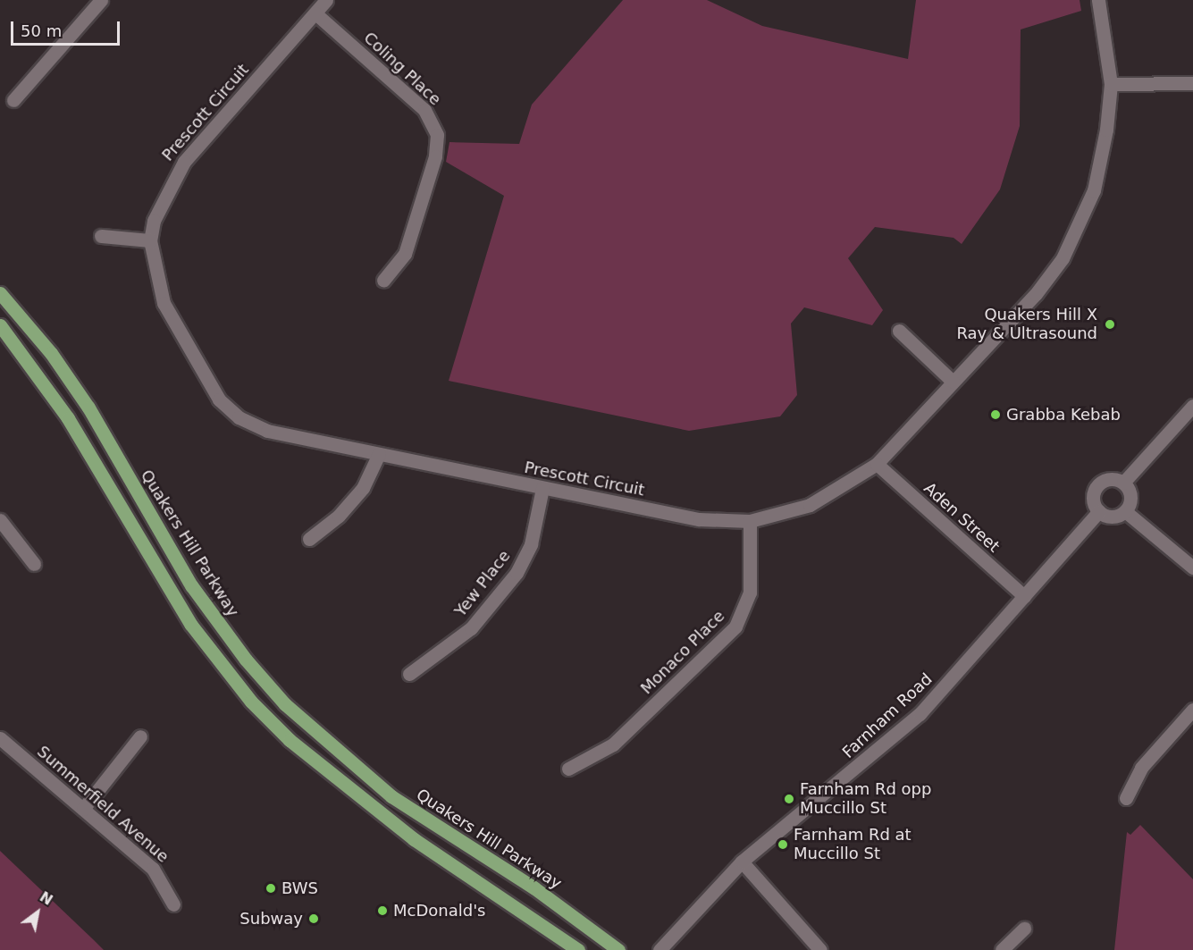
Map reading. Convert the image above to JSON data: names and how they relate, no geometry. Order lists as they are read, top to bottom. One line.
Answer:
{"streets":{"main road":["Quakers Hill Parkway"],"street":["Coling Place","Prescott Circuit","Aden Street","Yew Place","Monaco Place","Farnham Road","Summerfield Avenue"]},"crossings":[["Coling Place","Prescott Circuit"],["Prescott Circuit","Aden Street"],["Prescott Circuit","Yew Place"],["Prescott Circuit","Monaco Place"],["Aden Street","Farnham Road"]],"places":["Quakers Hill X Ray & Ultrasound","Grabba Kebab","Farnham Rd opp Muccillo St","Farnham Rd at Muccillo St","BWS","McDonald's","Subway"],"scale_bar":"50 m","north":"top right"}
